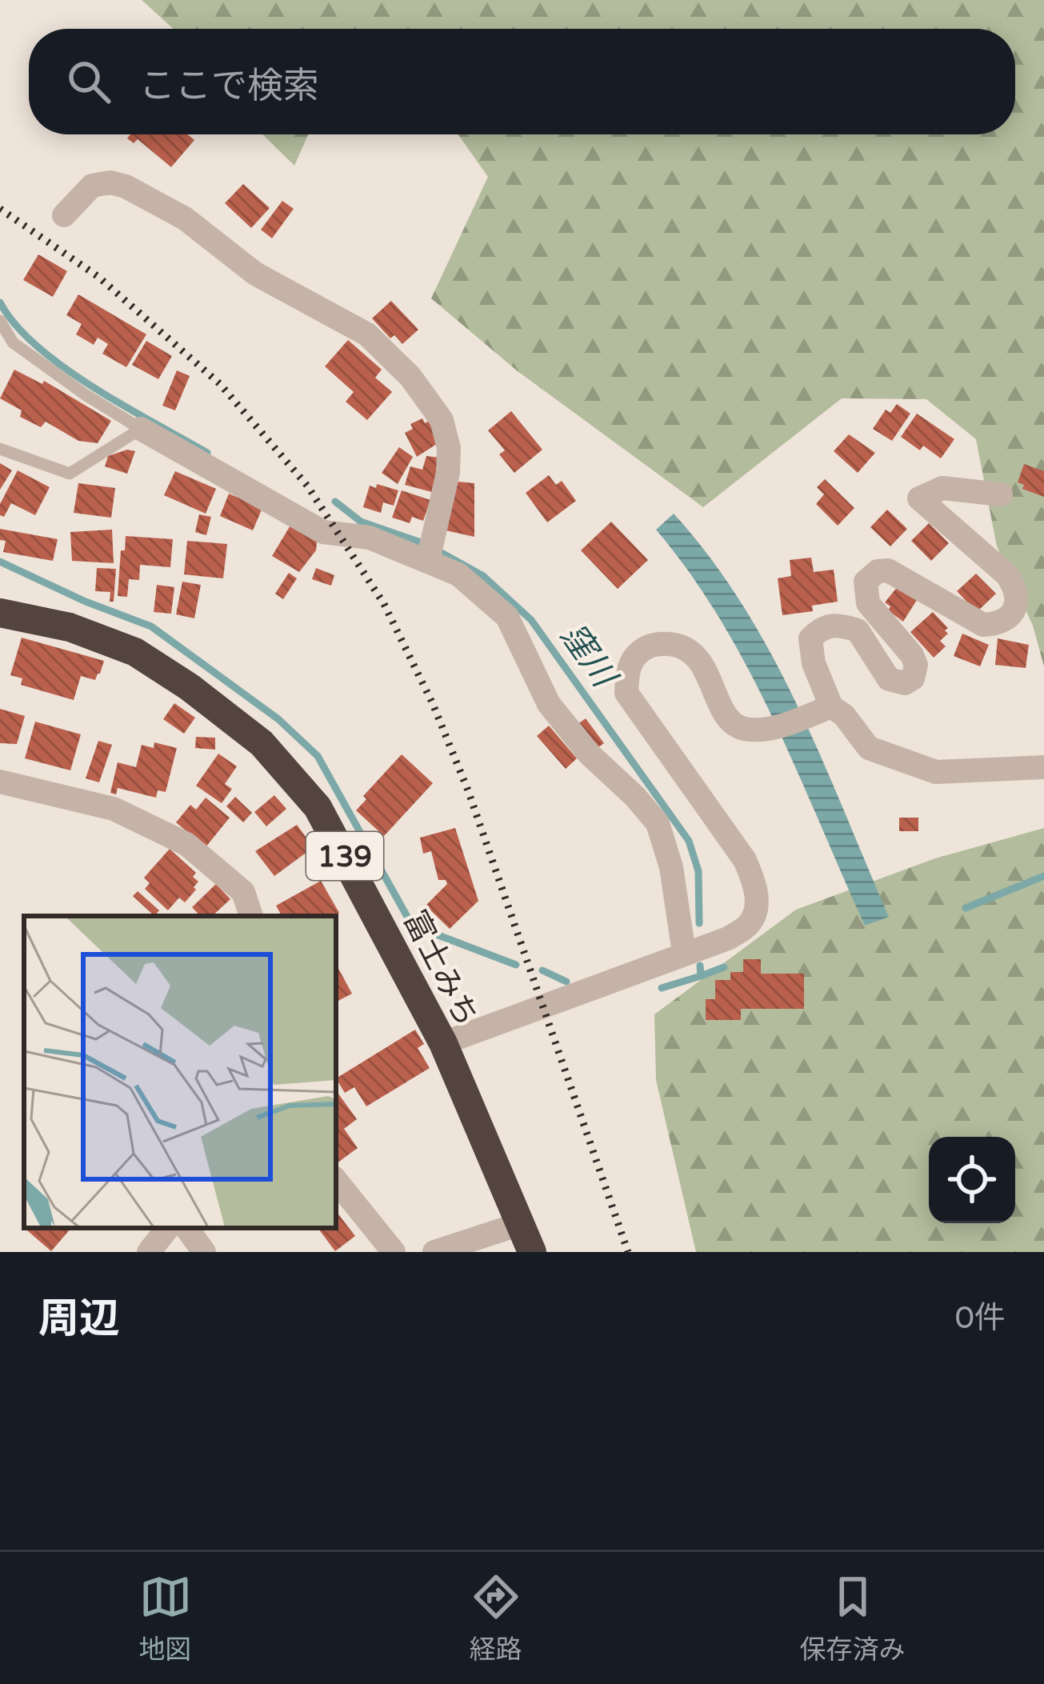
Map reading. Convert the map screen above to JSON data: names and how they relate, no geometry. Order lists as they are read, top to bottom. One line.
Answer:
{"streets":{"highway":["139","富士みち"]},"water":["窪川"],"page":{"search":"ここで検索","heading":["周辺","0件"],"nav":["地図","経路","保存済み"]}}
